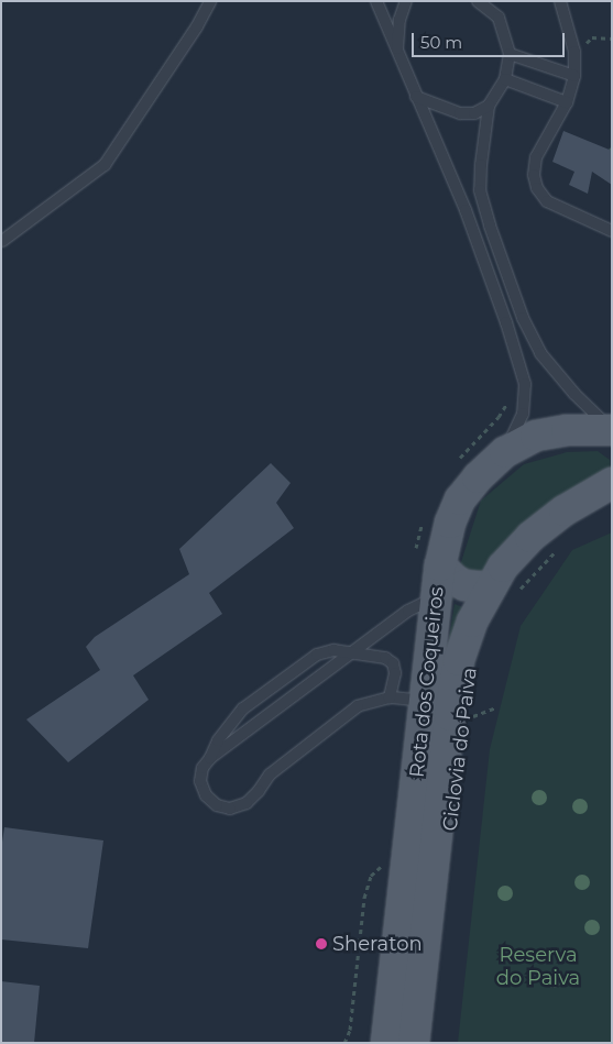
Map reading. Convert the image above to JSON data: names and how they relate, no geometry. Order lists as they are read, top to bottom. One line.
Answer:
{"streets":{"main road":["Rota dos Coqueiros"],"path":["Ciclovia do Paiva"]},"parks":["Reserva do Paiva"],"places":["Sheraton"],"scale_bar":"50 m"}
